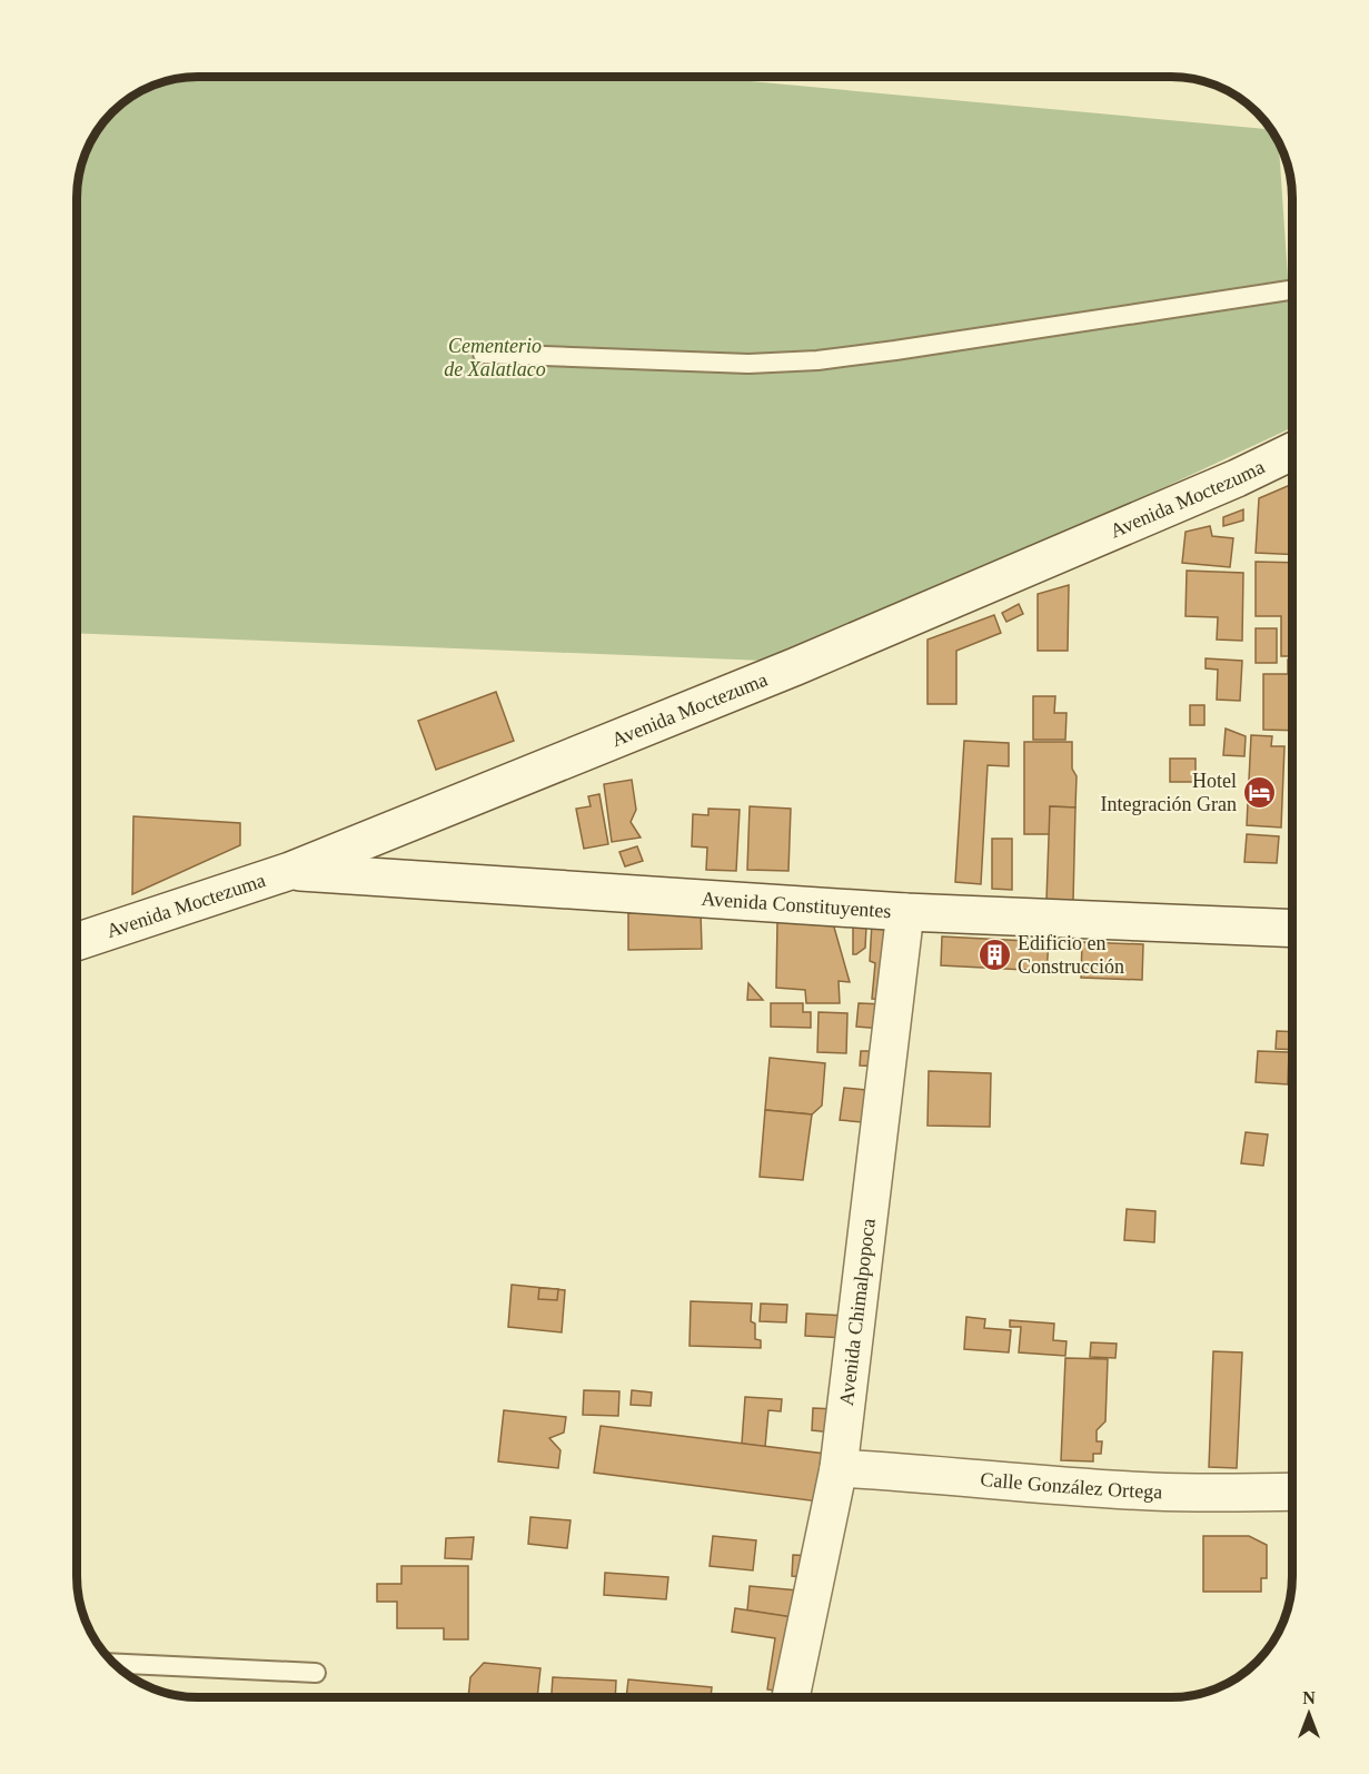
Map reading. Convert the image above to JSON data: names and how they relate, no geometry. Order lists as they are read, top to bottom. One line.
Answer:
{"streets":{"main road":["Avenida Moctezuma","Avenida Constituyentes","Avenida Chimalpopoca","Calle González Ortega"]},"crossings":[["Avenida Moctezuma","Avenida Constituyentes"],["Avenida Constituyentes","Avenida Chimalpopoca"],["Avenida Chimalpopoca","Calle González Ortega"]],"parks":["Cementerio de Xalatlaco"],"places":{"hotel":["Hotel Integración Gran"],"building":["Edificio en Construcción"]},"north":"top"}
